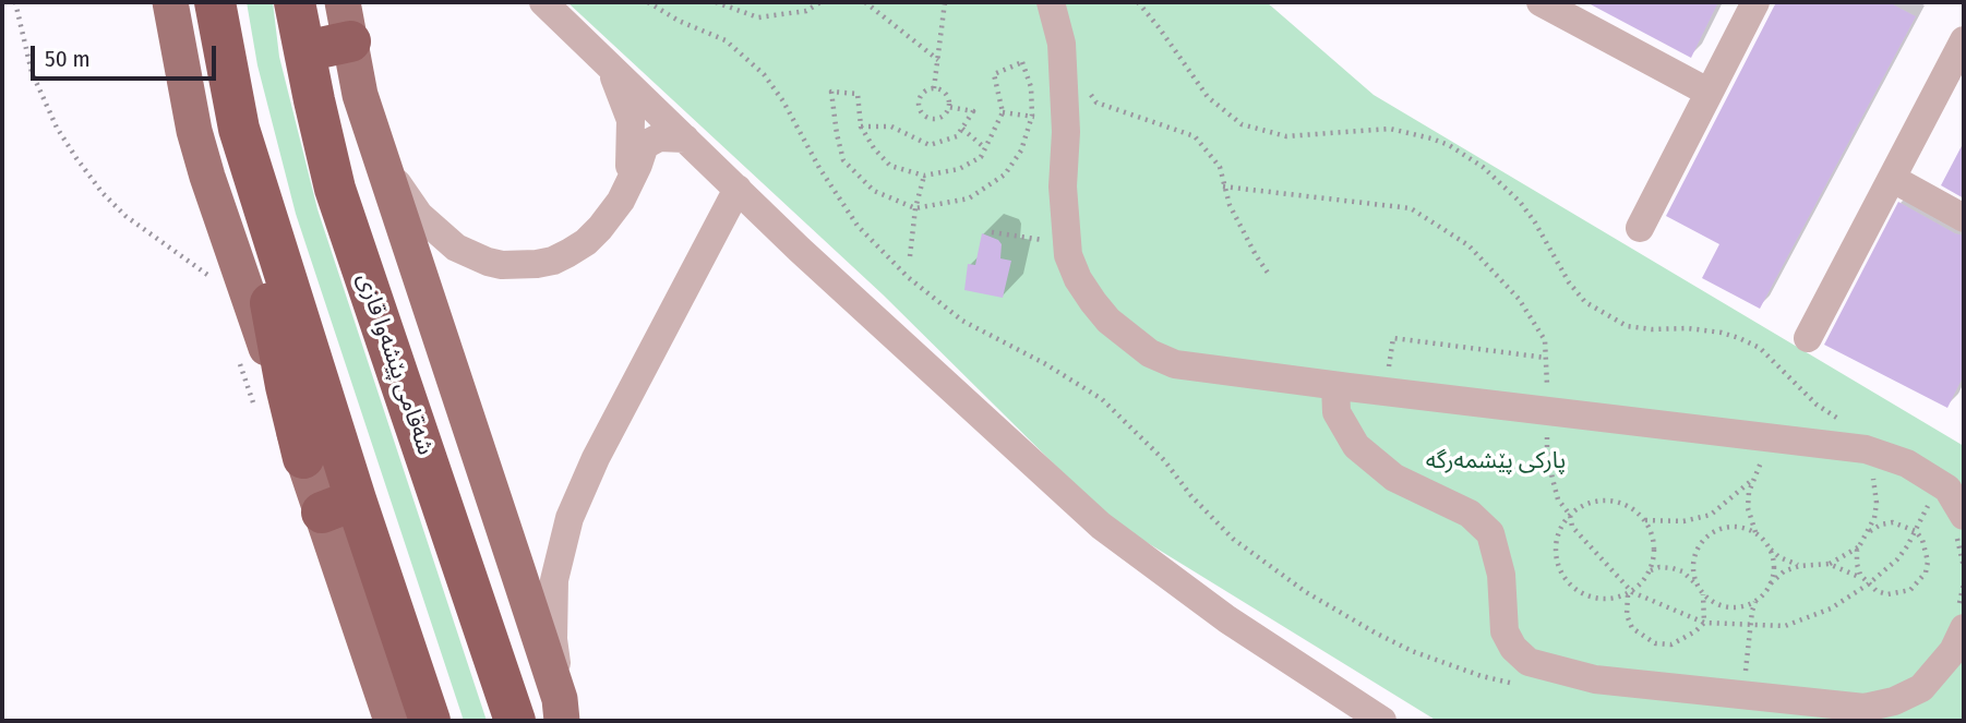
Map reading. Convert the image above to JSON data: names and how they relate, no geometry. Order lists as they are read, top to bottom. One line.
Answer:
{"streets":{"highway":["شەقامی پێشەوا قازی"]},"parks":["پارکی پێشمەرگە"],"scale_bar":"50 m"}
